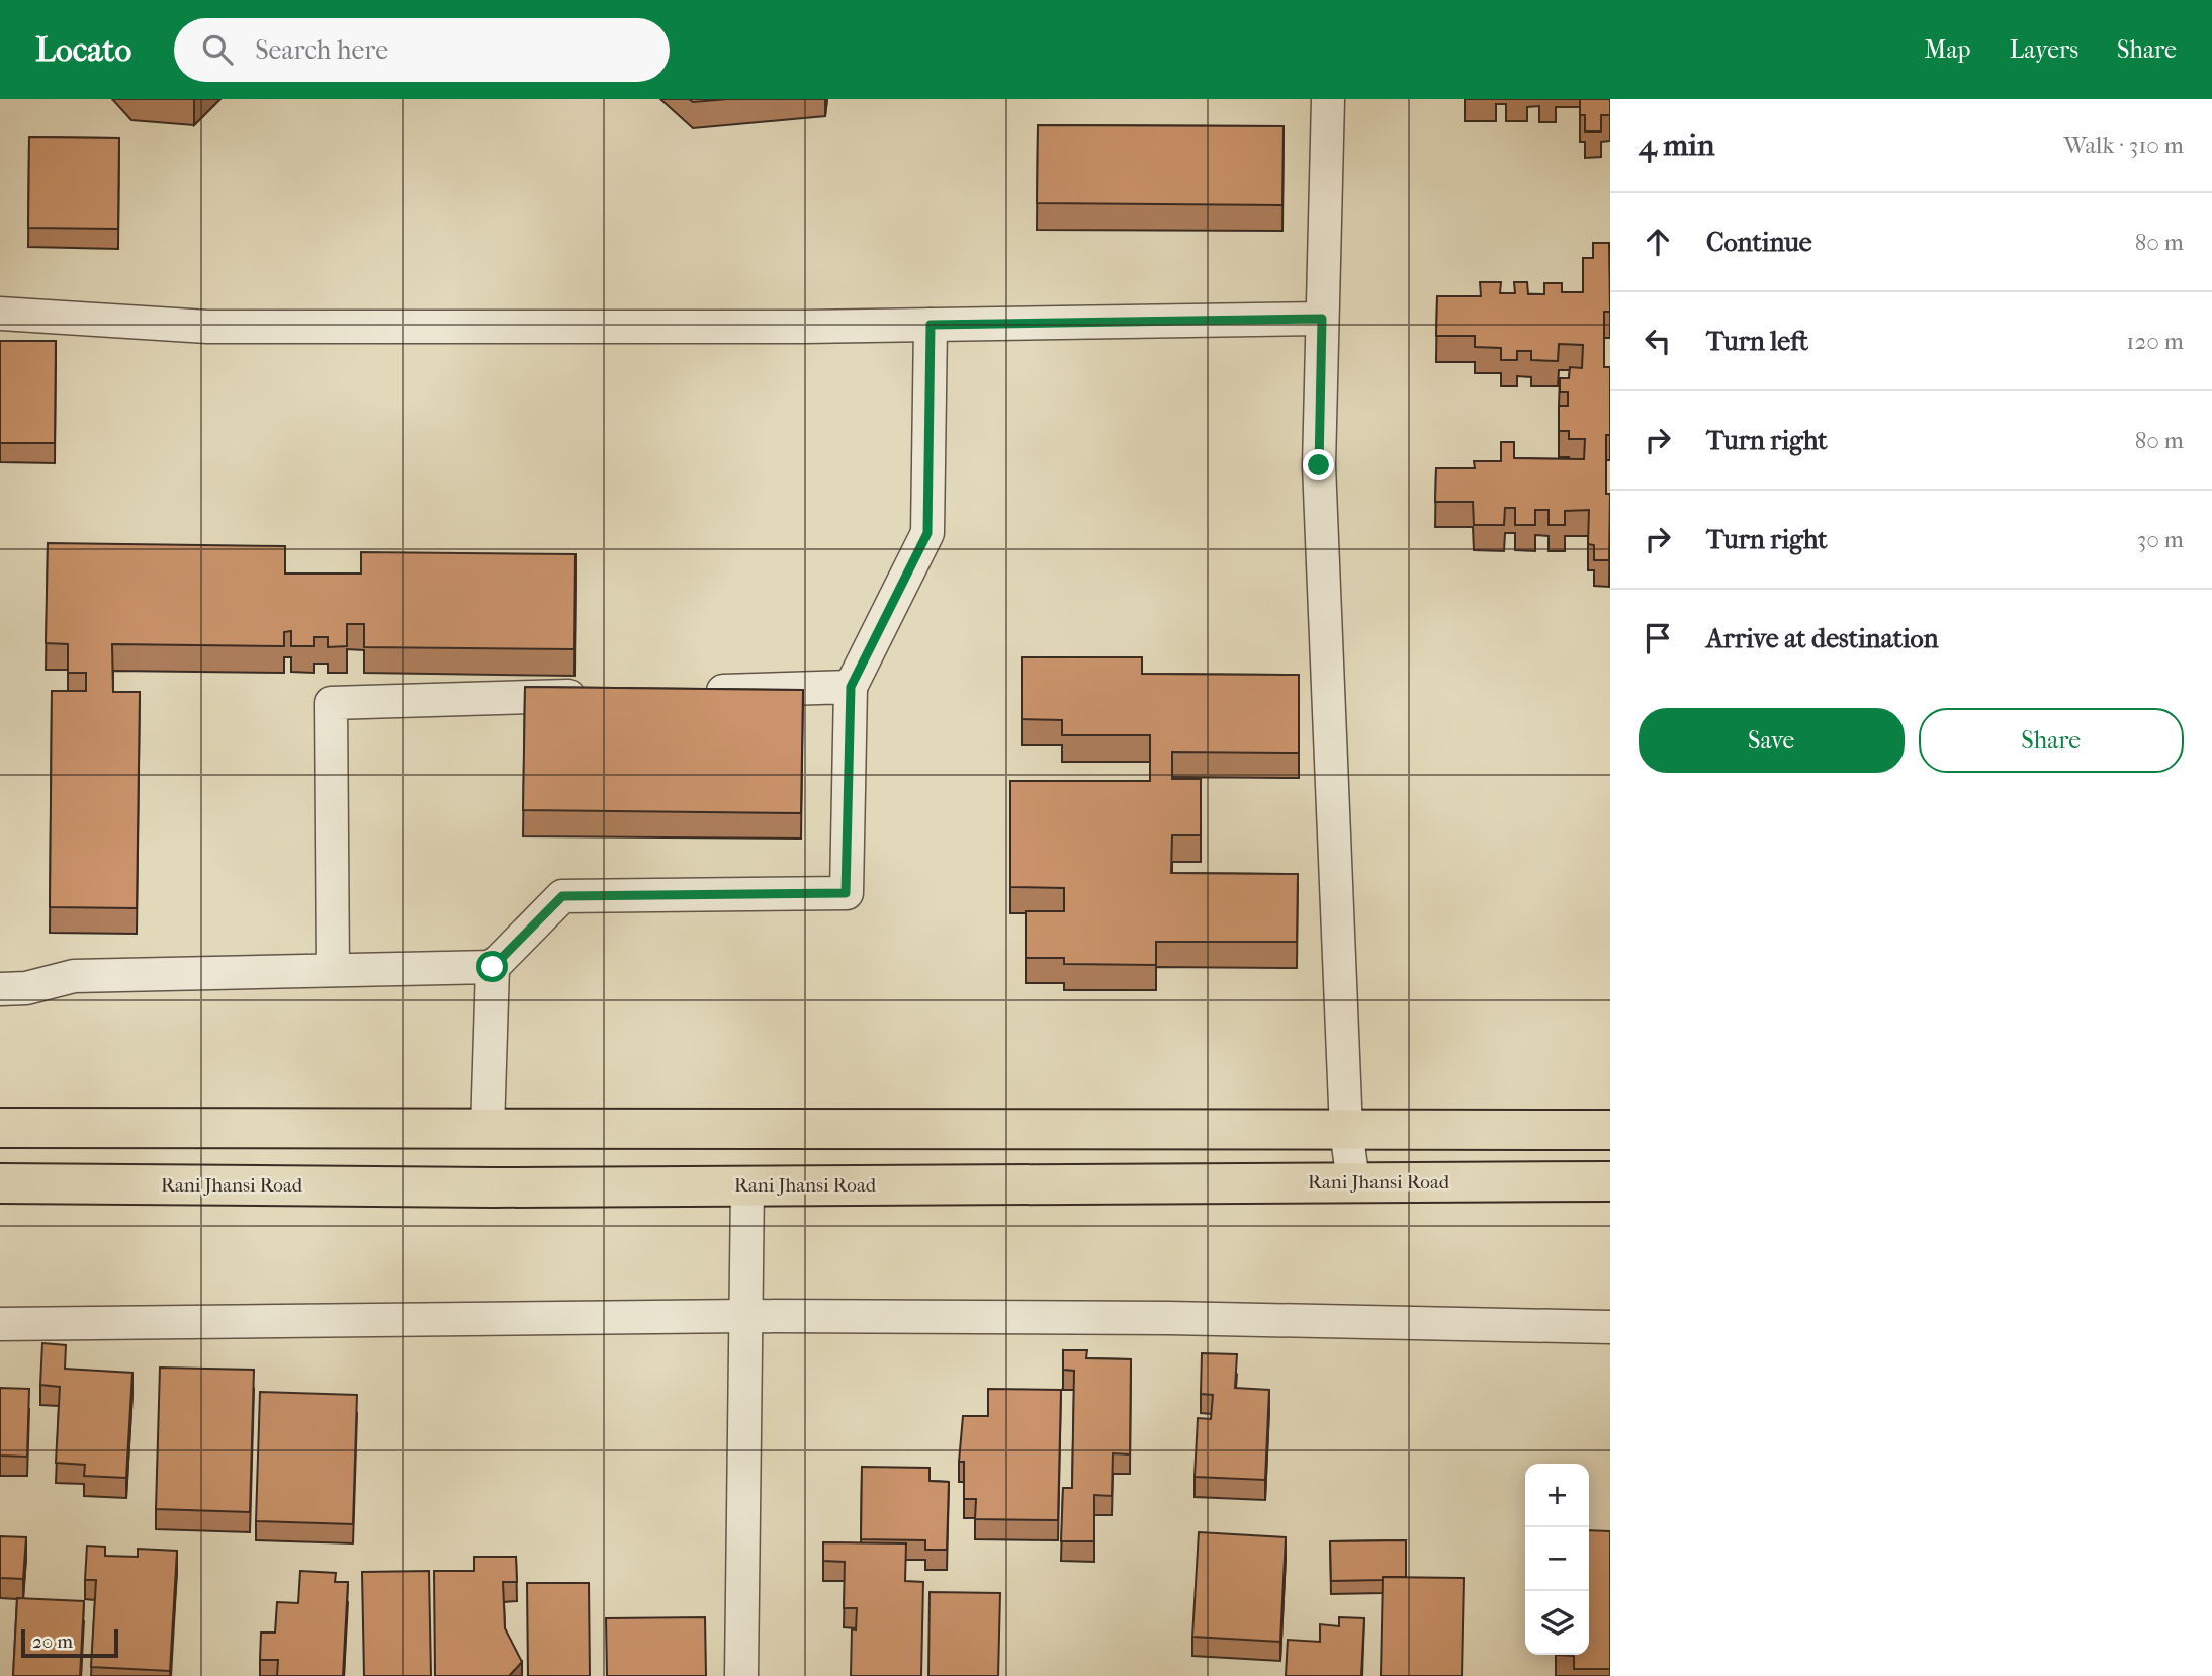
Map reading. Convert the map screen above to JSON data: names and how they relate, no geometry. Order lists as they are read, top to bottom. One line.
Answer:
{"streets":{"highway":["Rani Jhansi Road"]},"scale_bar":"20 m","page":{"header":"Locato","search":"Search here","nav":["Map","Layers","Share"],"heading":["4 min","Walk · 310 m"],"list":[["Continue","80 m"],["Turn left","120 m"],["Turn right","80 m"],["Turn right","30 m"],"Arrive at destination"],"buttons":["Save","Share"],"map_buttons":["+","−"],"scale":"20 m"}}
